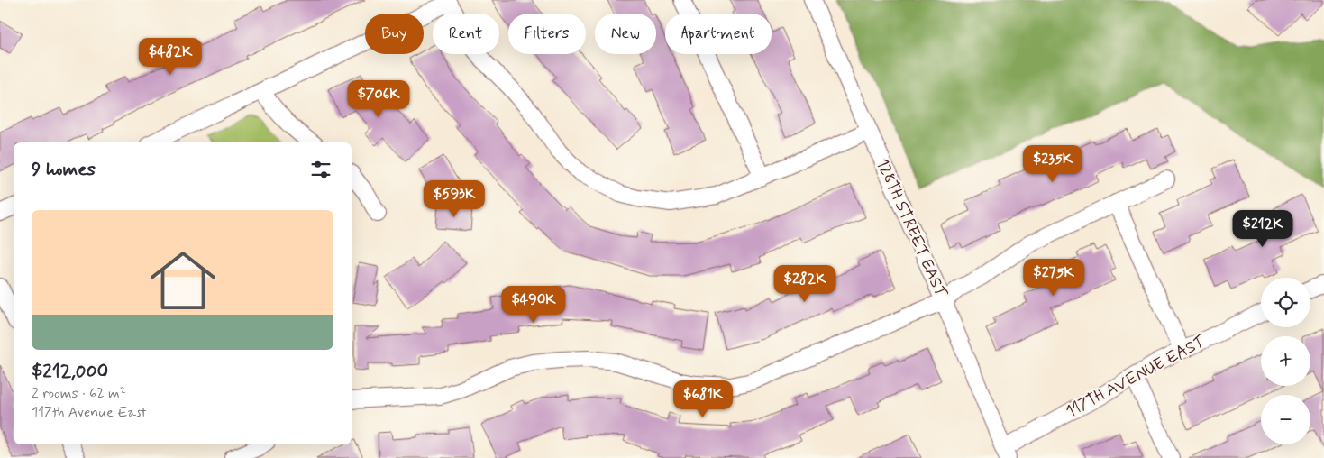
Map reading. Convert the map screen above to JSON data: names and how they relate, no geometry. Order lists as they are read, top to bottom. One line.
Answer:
{"streets":{"street":["128TH STREET EAST","117TH AVENUE EAST"]},"crossings":[["128TH STREET EAST","117TH AVENUE EAST"]],"page":{"chip":["Buy","Rent","Filters","New","Apartment"],"price":["$482K","$706K","$235K","$593K","$212K","$275K","$282K","$490K","$681K"],"heading":"9 homes","list":[{"name":"$212,000","note":"2 rooms · 62 m² · 117th Avenue East"}],"map_buttons":["+","−"]}}
